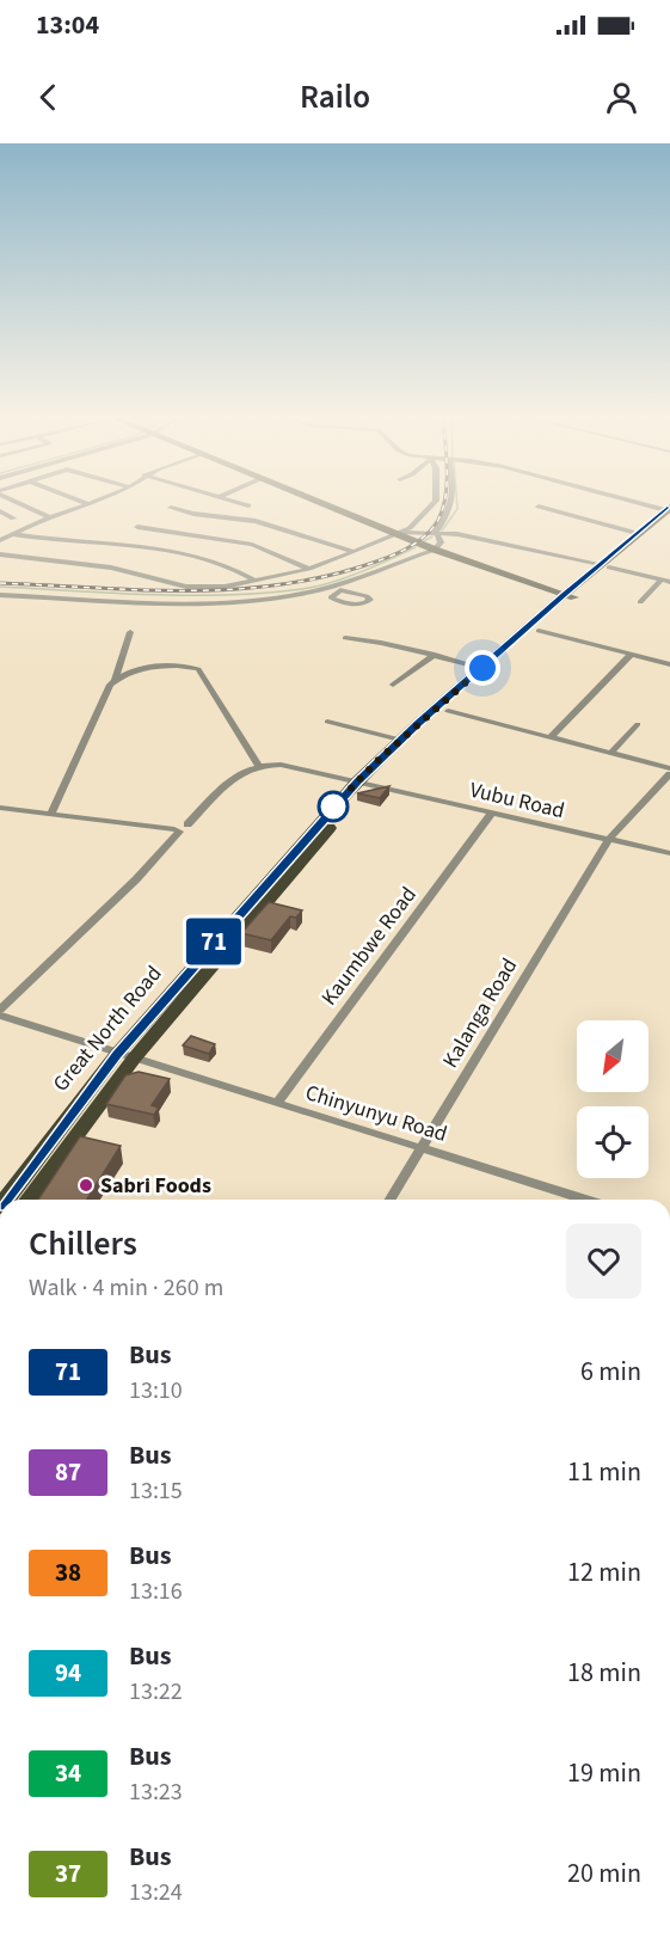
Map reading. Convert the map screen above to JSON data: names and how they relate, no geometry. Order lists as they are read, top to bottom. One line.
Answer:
{"streets":{"main road":["Great North Road"],"street":["Vubu Road","Kaumbwe Road","Kalanga Road","Chinyunyu Road"]},"crossings":[["Vubu Road","Kaumbwe Road"],["Vubu Road","Kalanga Road"],["Vubu Road","Great North Road"],["Kaumbwe Road","Chinyunyu Road"],["Kalanga Road","Chinyunyu Road"],["Great North Road","Chinyunyu Road"]],"places":["Sabri Foods"],"lines":["bus line 71"],"north":"bottom left","page":{"status":"13:04","header":"Railo","on_map":"71","heading":["Chillers","Walk · 4 min · 260 m"],"list":[{"mark":"71","name":"Bus","note":"13:10","value":"6 min"},{"mark":"87","name":"Bus","note":"13:15","value":"11 min"},{"mark":"38","name":"Bus","note":"13:16","value":"12 min"},{"mark":"94","name":"Bus","note":"13:22","value":"18 min"},{"mark":"34","name":"Bus","note":"13:23","value":"19 min"},{"mark":"37","name":"Bus","note":"13:24","value":"20 min"}]}}
